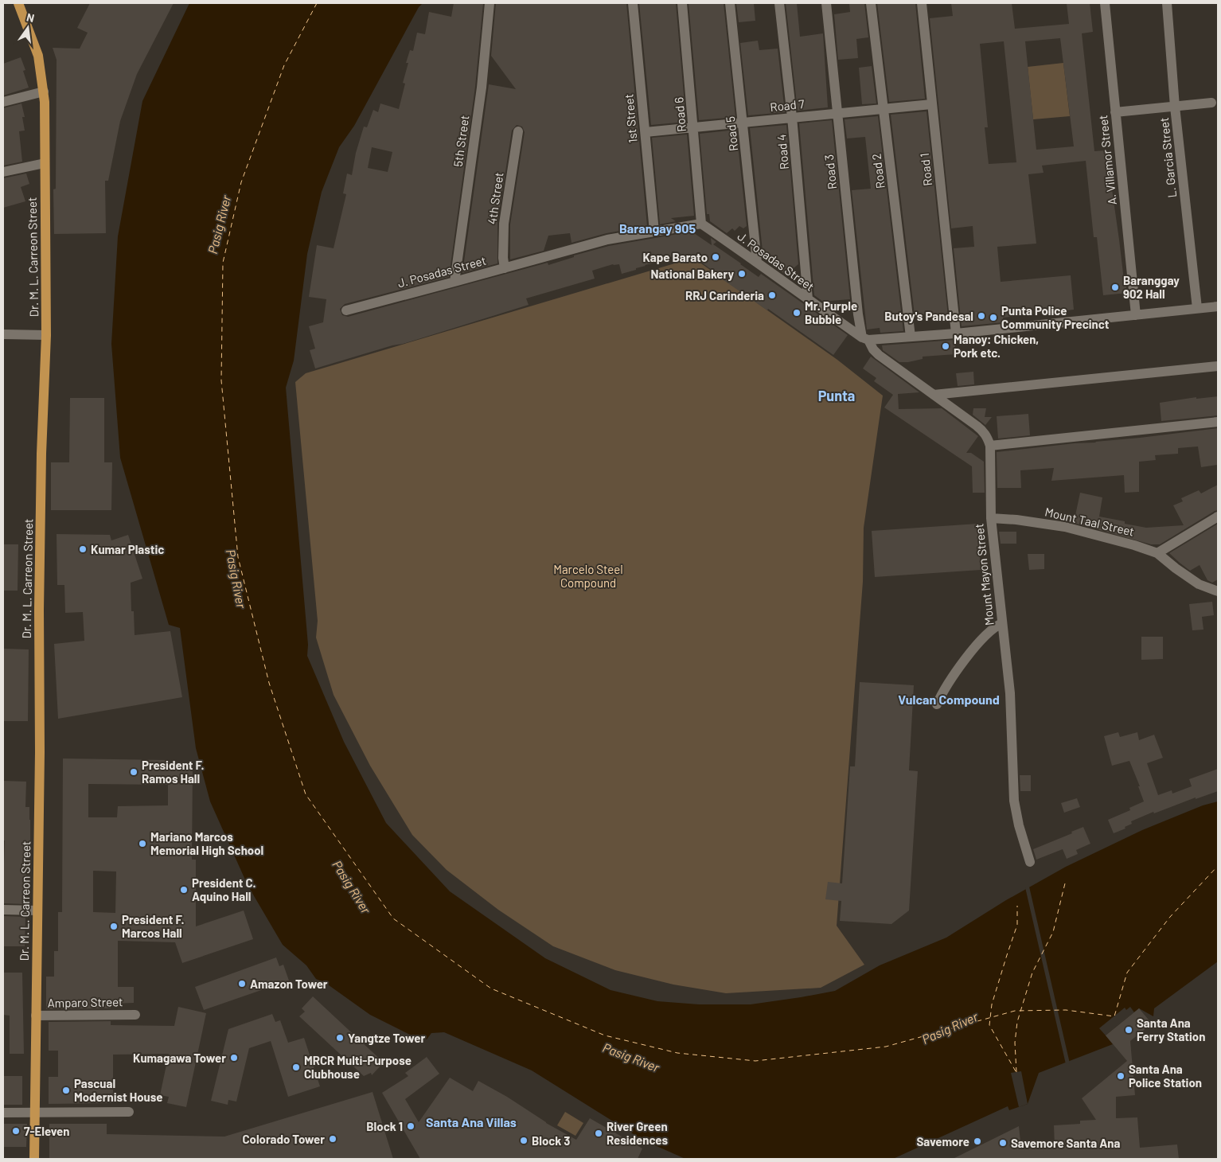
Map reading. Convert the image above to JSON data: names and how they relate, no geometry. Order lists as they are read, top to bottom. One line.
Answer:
{"streets":{"main road":["Dr. M. L. Carreon Street"],"street":["Road 7","Road 6","1st Street","Road 5","5th Street","Road 4","L. Garcia Street","A. Villamor Street","Road 1","Road 2","Road 3","4th Street","J. Posadas Street","Mount Taal Street","Mount Mayon Street","Amparo Street"]},"crossings":[["Road 7","Road 6"],["Road 7","1st Street"],["Road 7","Road 5"],["Road 7","Road 4"],["Road 7","Road 1"],["Road 7","Road 2"],["Road 7","Road 3"],["Road 6","J. Posadas Street"],["1st Street","J. Posadas Street"],["Road 5","J. Posadas Street"],["5th Street","J. Posadas Street"],["Road 4","J. Posadas Street"],["Road 3","J. Posadas Street"],["Road 3","Mount Mayon Street"],["4th Street","J. Posadas Street"],["Dr. M. L. Carreon Street","Amparo Street"],["J. Posadas Street","Mount Mayon Street"],["Mount Taal Street","Mount Mayon Street"]],"districts":["Barangay 905","Punta","Vulcan Compound","Santa Ana Villas"],"water":["Pasig River"],"parks":["Marcelo Steel Compound"],"places":["Kape Barato","National Bakery","Baranggay 902 Hall","RRJ Carinderia","Mr. Purple Bubble","Butoy's Pandesal","Punta Police Community Precinct","Manoy: Chicken, Pork etc.","Kumar Plastic","President F. Ramos Hall","Mariano Marcos Memorial High School","President C. Aquino Hall","President F. Marcos Hall","Amazon Tower","Santa Ana Ferry Station","Yangtze Tower","Kumagawa Tower","MRCR Multi-Purpose Clubhouse","Santa Ana Police Station","Pascual Modernist House","Block 1","7-Eleven","River Green Residences","Colorado Tower","Block 3","Savemore","Savemore Santa Ana"],"north":"top"}
